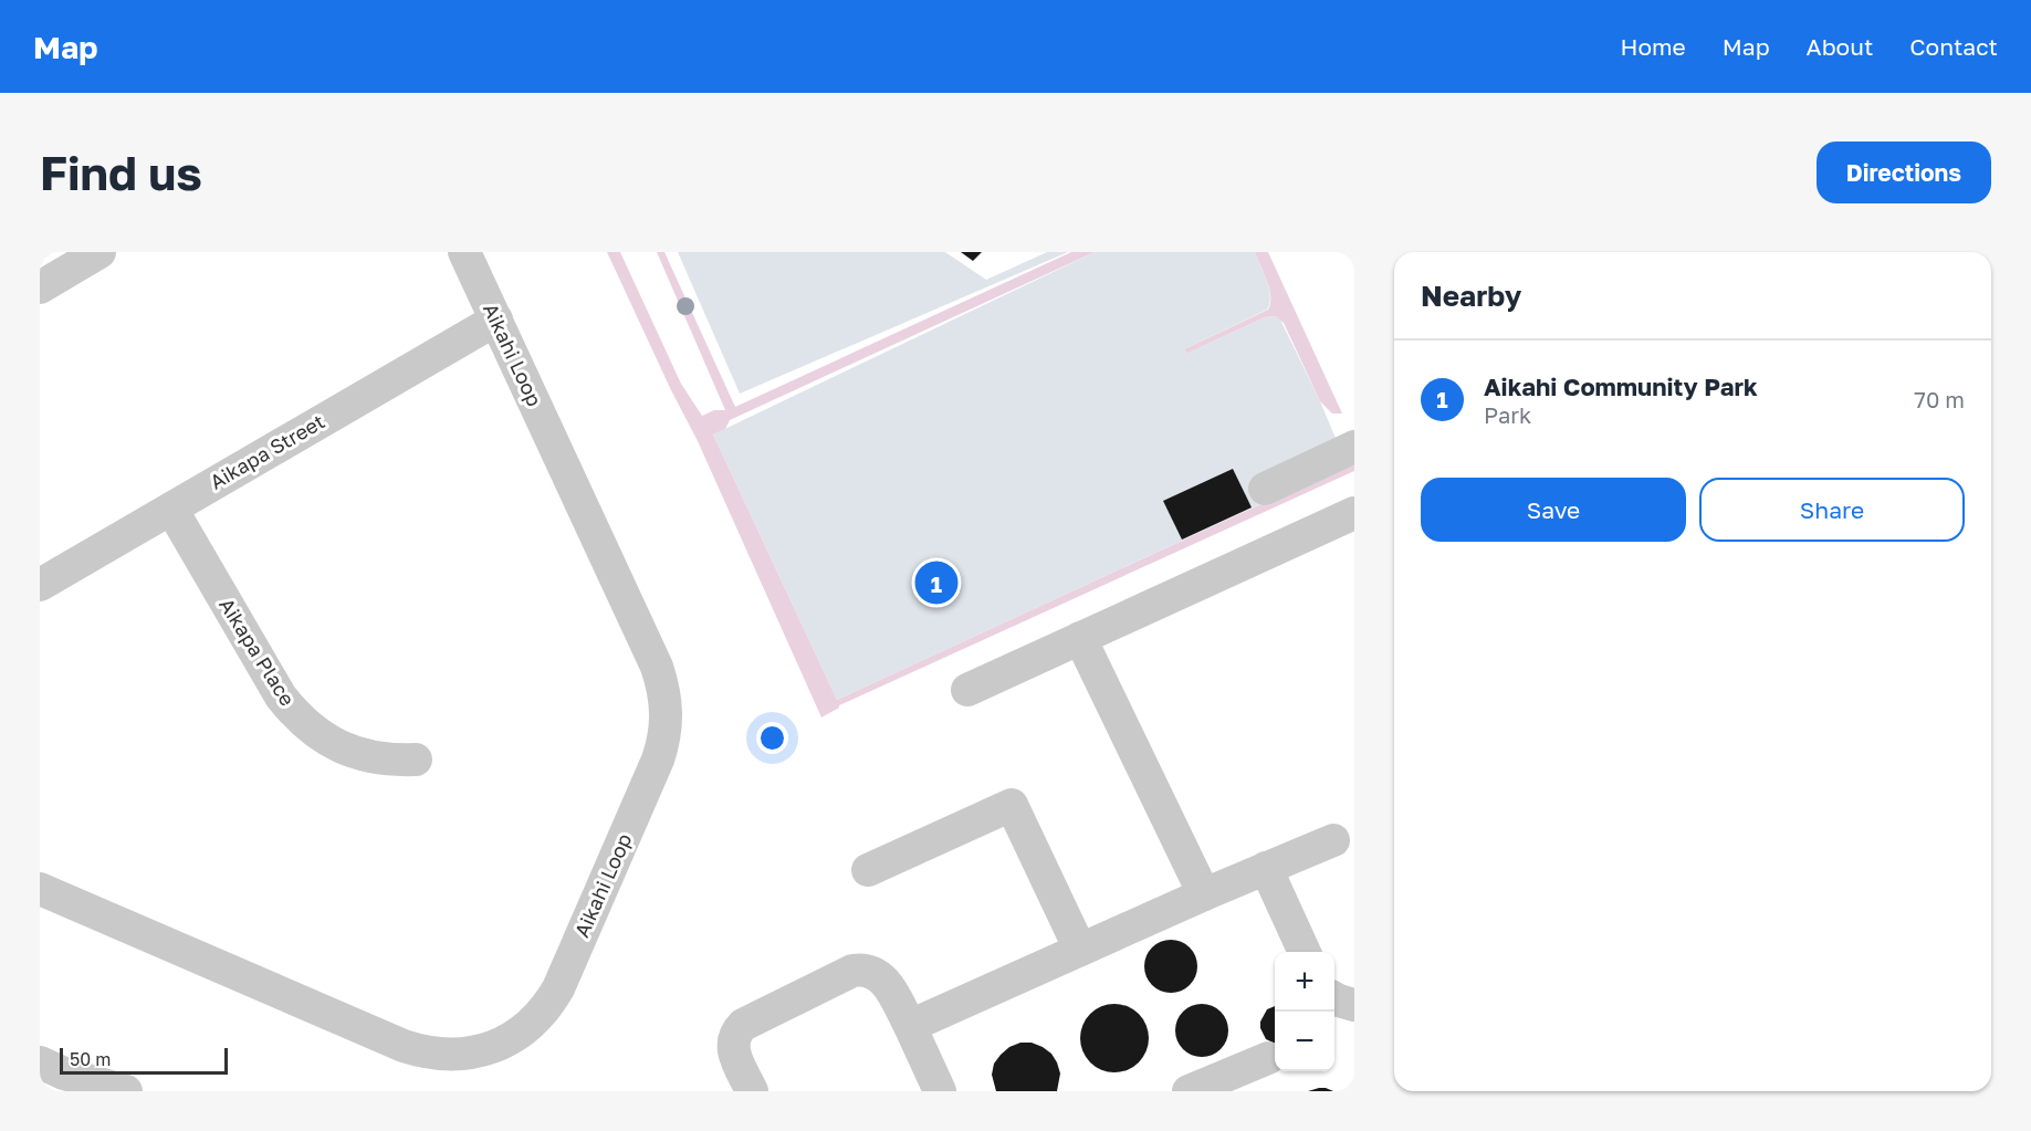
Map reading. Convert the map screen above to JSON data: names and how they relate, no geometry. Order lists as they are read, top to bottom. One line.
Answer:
{"streets":{"street":["Aikahi Loop","Aikapa Street","Aikapa Place"]},"crossings":[["Aikahi Loop","Aikapa Street"],["Aikapa Street","Aikapa Place"]],"scale_bar":"50 m","page":{"header":"Map","nav":["Home","Map","About","Contact"],"buttons":["Directions",["Save","Share"]],"title":"Find us","heading":"Nearby","list":[{"mark":"1","name":"Aikahi Community Park","note":"Park","value":"70 m"}],"pins":"1","map_buttons":["+","−"],"scale":"50 m"}}
